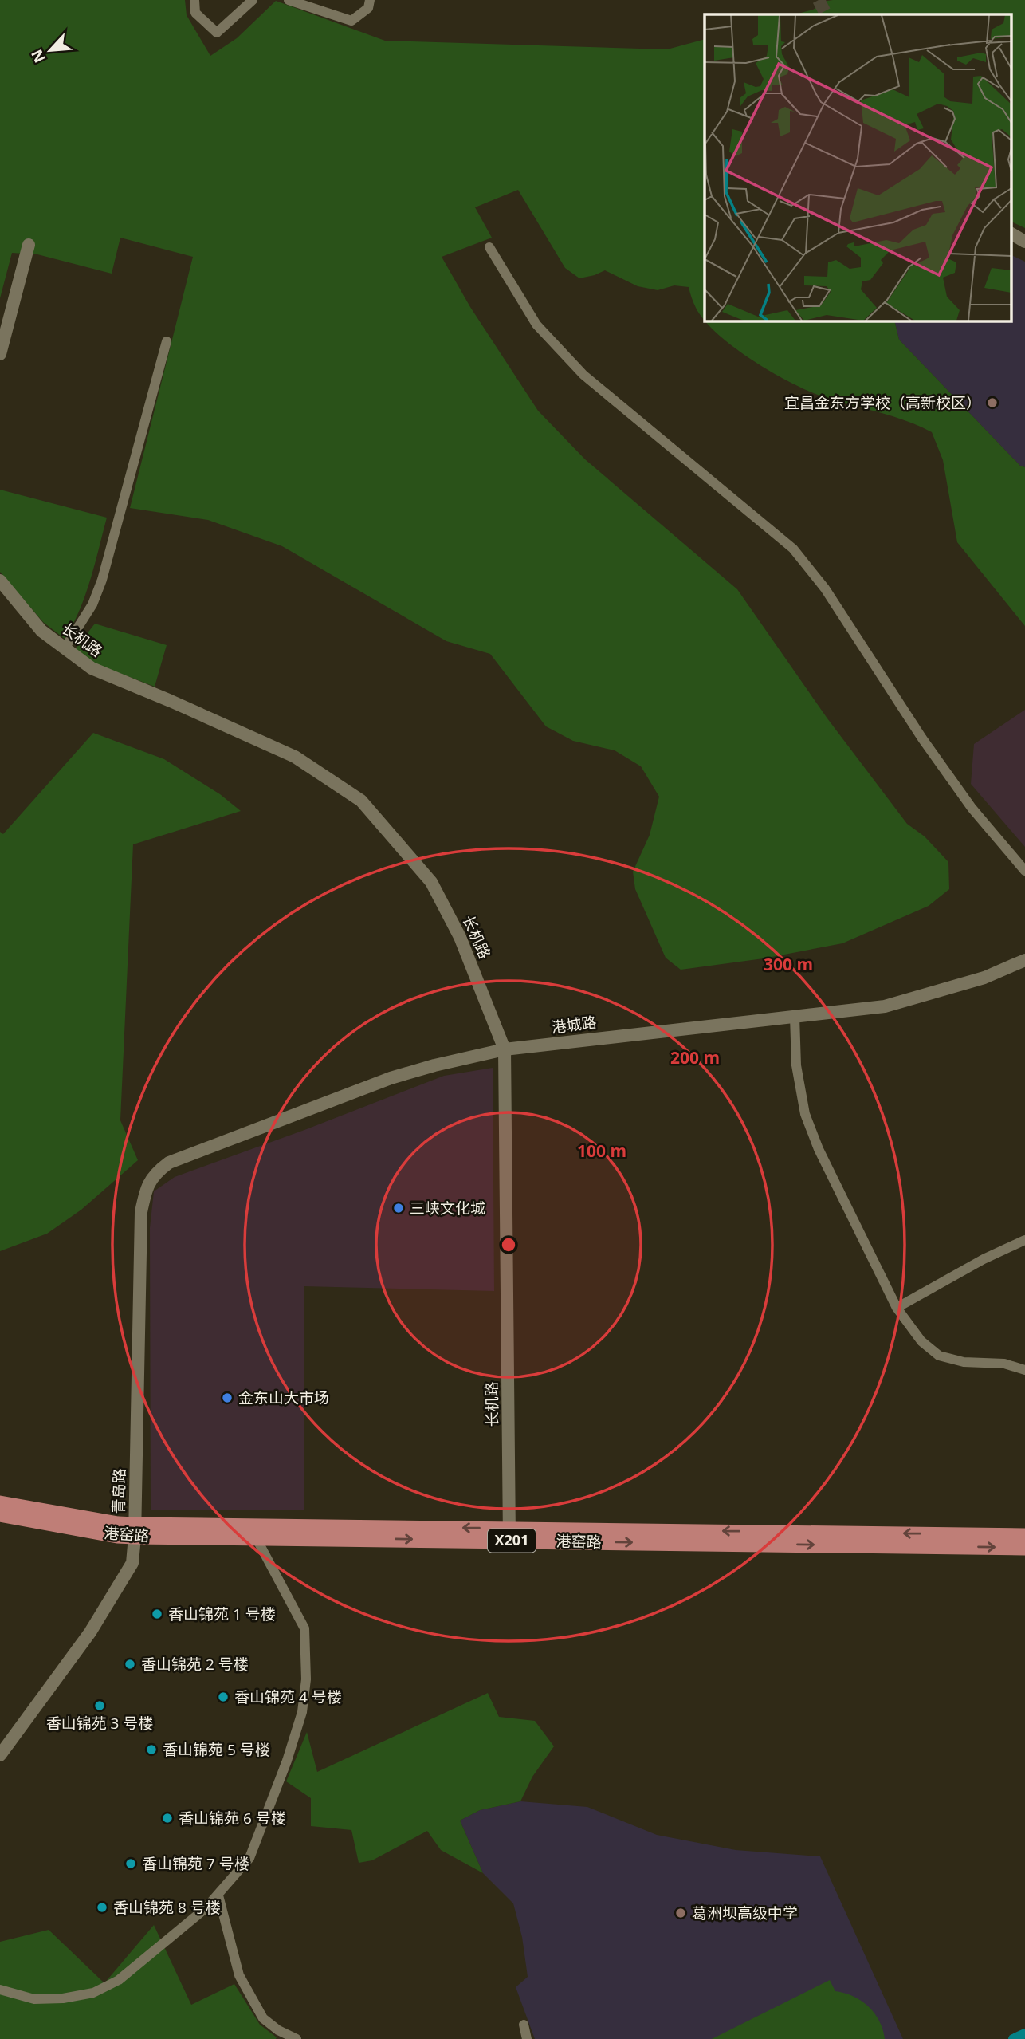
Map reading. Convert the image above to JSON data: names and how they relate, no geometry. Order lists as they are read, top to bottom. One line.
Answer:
{"streets":{"main road":["港窑路","X201"],"street":["长机路","港城路","青岛路"]},"crossings":[["长机路","港城路"],["长机路","港窑路"],["港城路","青岛路"],["青岛路","港窑路"]],"places":["宜昌金东方学校（高新校区）","三峡文化城","金东山大市场","香山锦苑 1 号楼","香山锦苑 2 号楼","香山锦苑 4 号楼","香山锦苑 3 号楼","香山锦苑 5 号楼","香山锦苑 6 号楼","香山锦苑 7 号楼","香山锦苑 8 号楼","葛洲坝高级中学"],"north":"bottom left","rings":["300 m","200 m","100 m"]}
